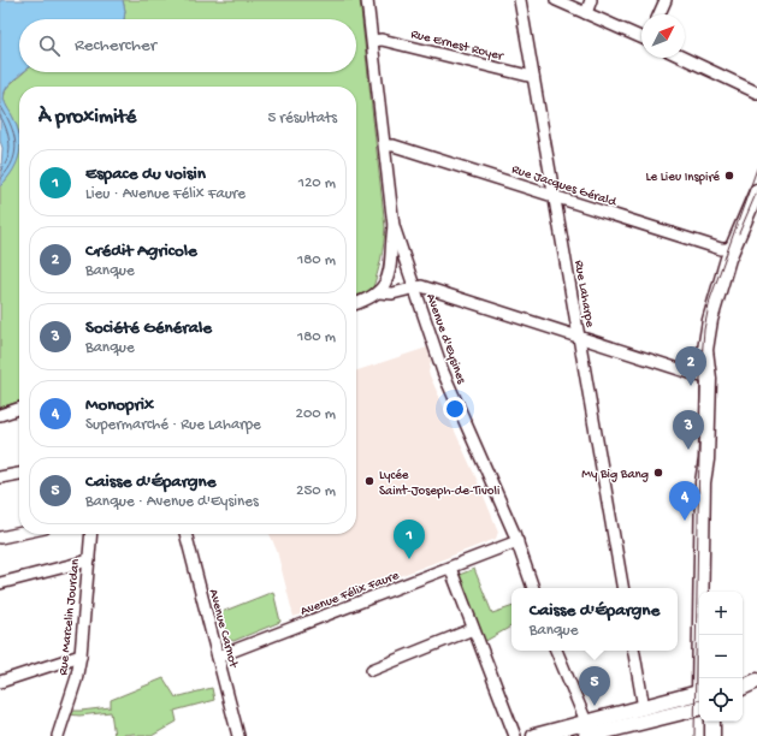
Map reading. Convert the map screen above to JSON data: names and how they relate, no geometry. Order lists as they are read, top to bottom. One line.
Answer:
{"streets":{"street":["Rue Ernest Royer","Rue Jacques Gérald","Rue Laharpe","Avenue d'Eysines","Avenue Félix Faure","Rue Marcelin Jourdan","Avenue Carnot"]},"crossings":[["Rue Ernest Royer","Rue Laharpe"],["Rue Ernest Royer","Avenue d'Eysines"],["Rue Jacques Gérald","Rue Laharpe"],["Rue Jacques Gérald","Avenue d'Eysines"],["Avenue d'Eysines","Avenue Félix Faure"],["Avenue Félix Faure","Avenue Carnot"]],"places":["Le Lieu Inspiré","My Big Bang","Lycée Saint-Joseph-de-Tivoli"],"north":"top right","page":{"search":"Rechercher","heading":["À proximité","5 résultats"],"list":[{"mark":"1","name":"Espace du voisin","note":"Lieu · Avenue Félix Faure","value":"120 m"},{"mark":"2","name":"Crédit Agricole","note":"Banque","value":"180 m"},{"mark":"3","name":"Société Générale","note":"Banque","value":"180 m"},{"mark":"4","name":"Monoprix","note":"Supermarché · Rue Laharpe","value":"200 m"},{"mark":"5","name":"Caisse d'Épargne","note":"Banque · Avenue d'Eysines","value":"250 m"}],"pins":["2","3","4","1","5"],"popup":["Caisse d'Épargne","Banque"],"map_buttons":["+","−"]}}
